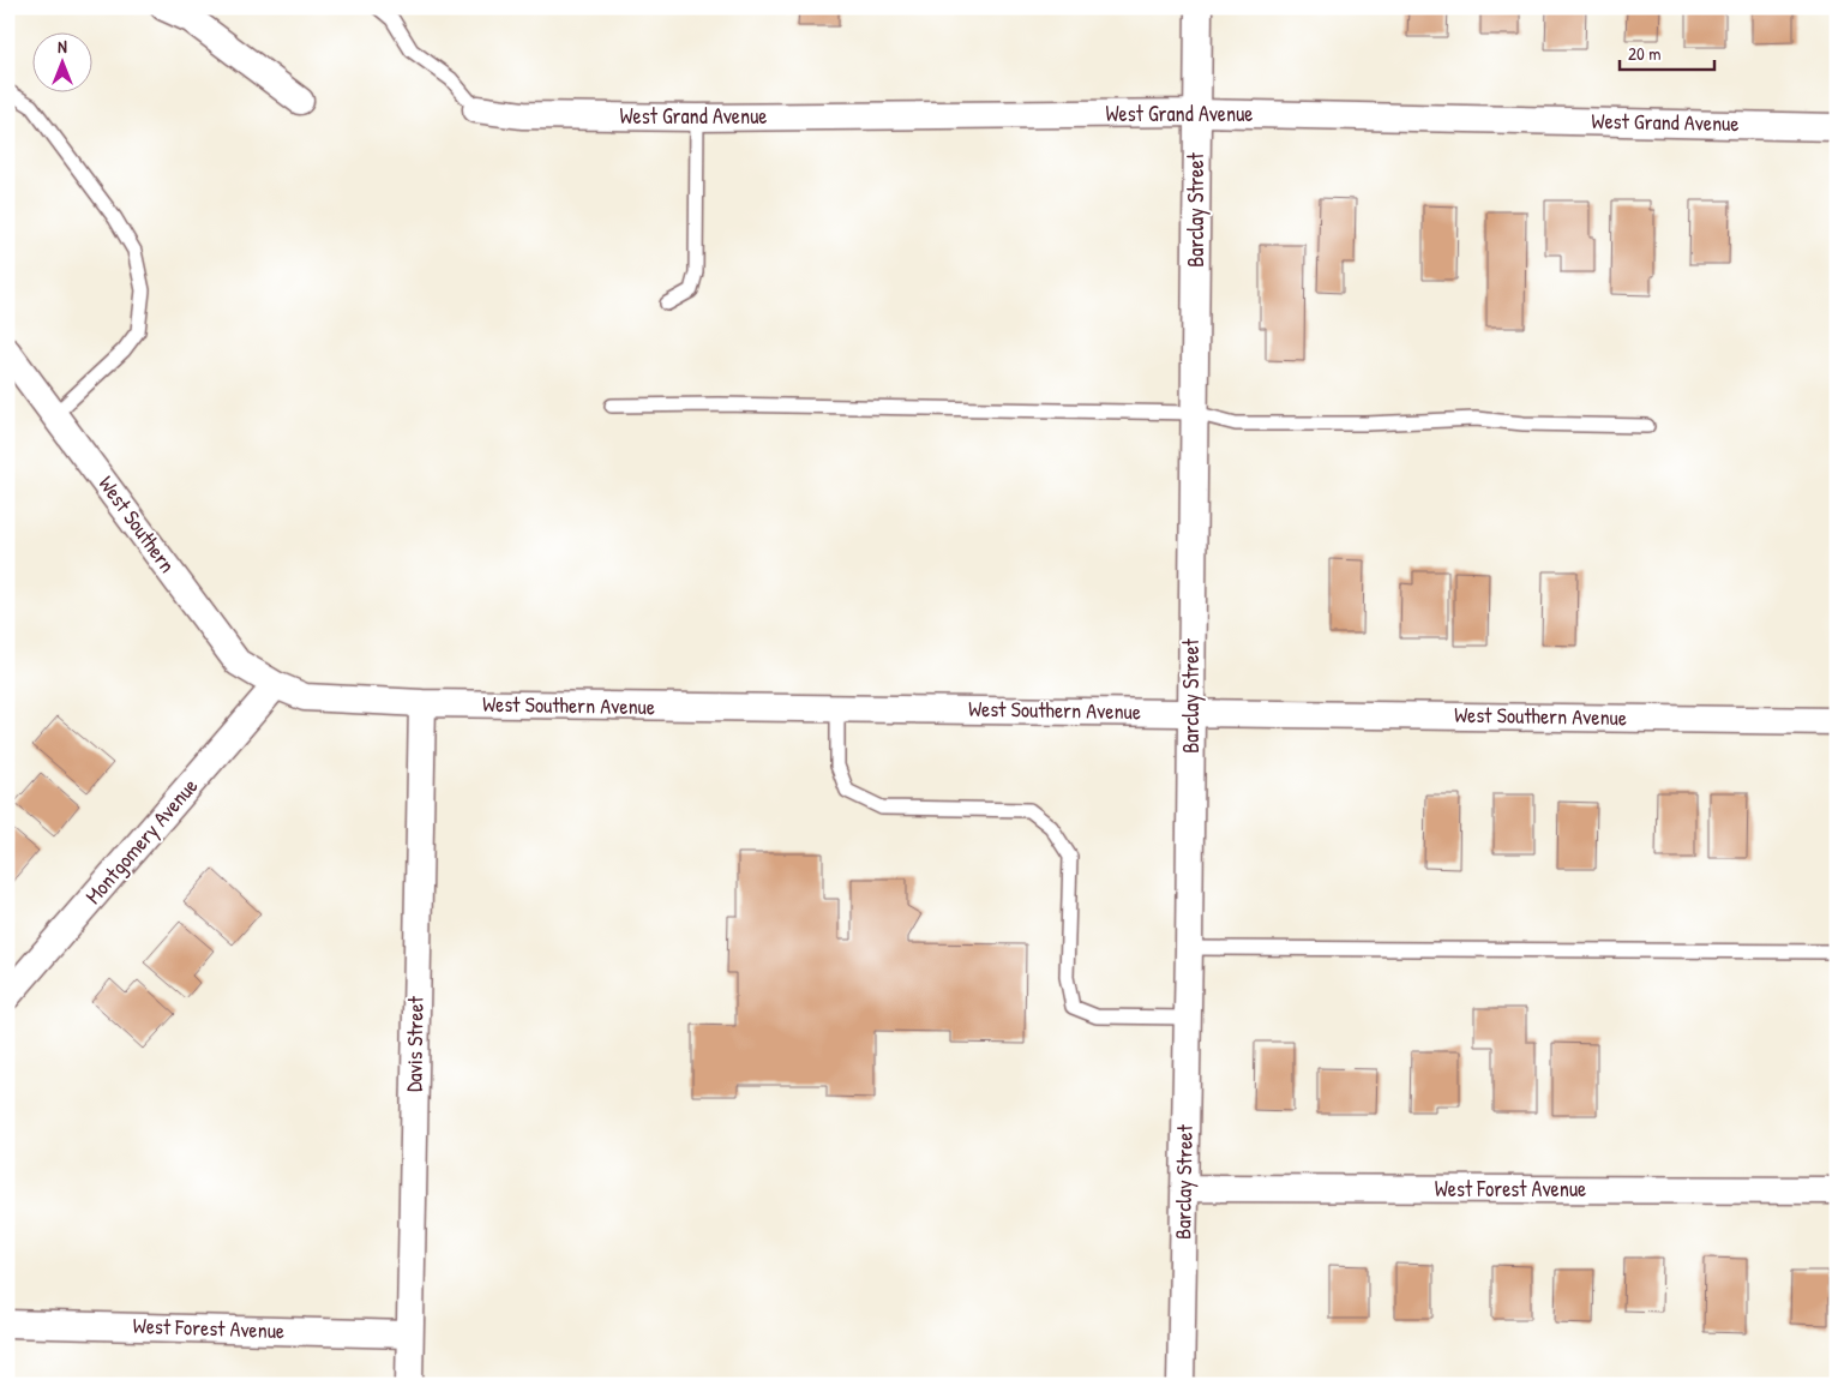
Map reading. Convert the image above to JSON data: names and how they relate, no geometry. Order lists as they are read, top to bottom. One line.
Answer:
{"streets":{"street":["West Grand Avenue","Barclay Street","West Southern","West Southern Avenue","Montgomery Avenue","Davis Street","West Forest Avenue"]},"crossings":[["West Grand Avenue","Barclay Street"],["Barclay Street","West Southern Avenue"],["Barclay Street","West Forest Avenue"],["West Southern","West Southern Avenue"],["West Southern","Montgomery Avenue"],["West Southern Avenue","Montgomery Avenue"],["West Southern Avenue","Davis Street"],["Davis Street","West Forest Avenue"]],"scale_bar":"20 m","north":"top"}
